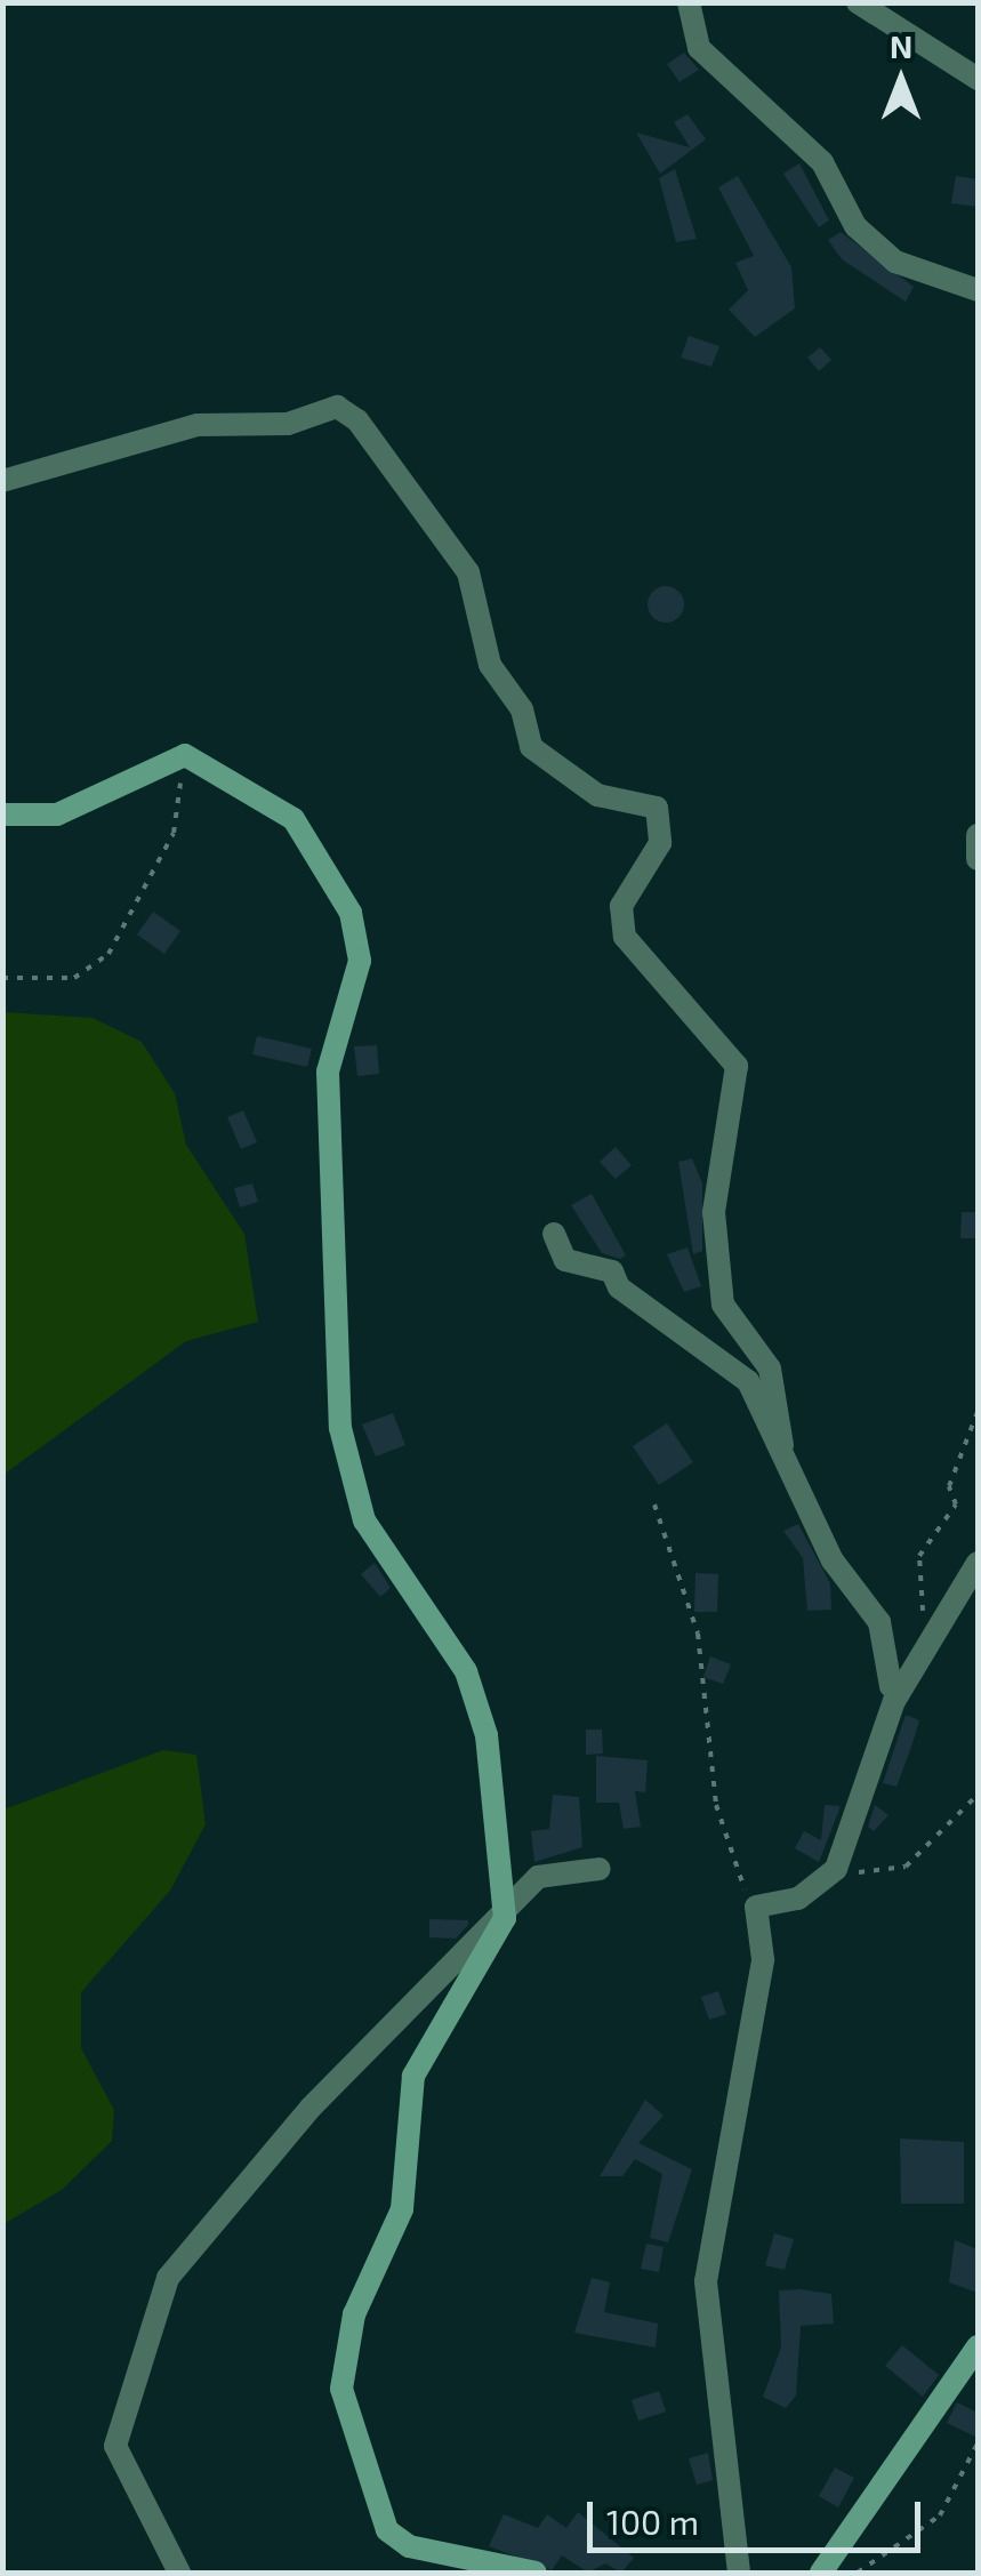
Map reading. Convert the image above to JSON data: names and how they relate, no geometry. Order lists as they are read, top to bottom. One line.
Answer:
{"scale_bar":"100 m","north":"top"}
